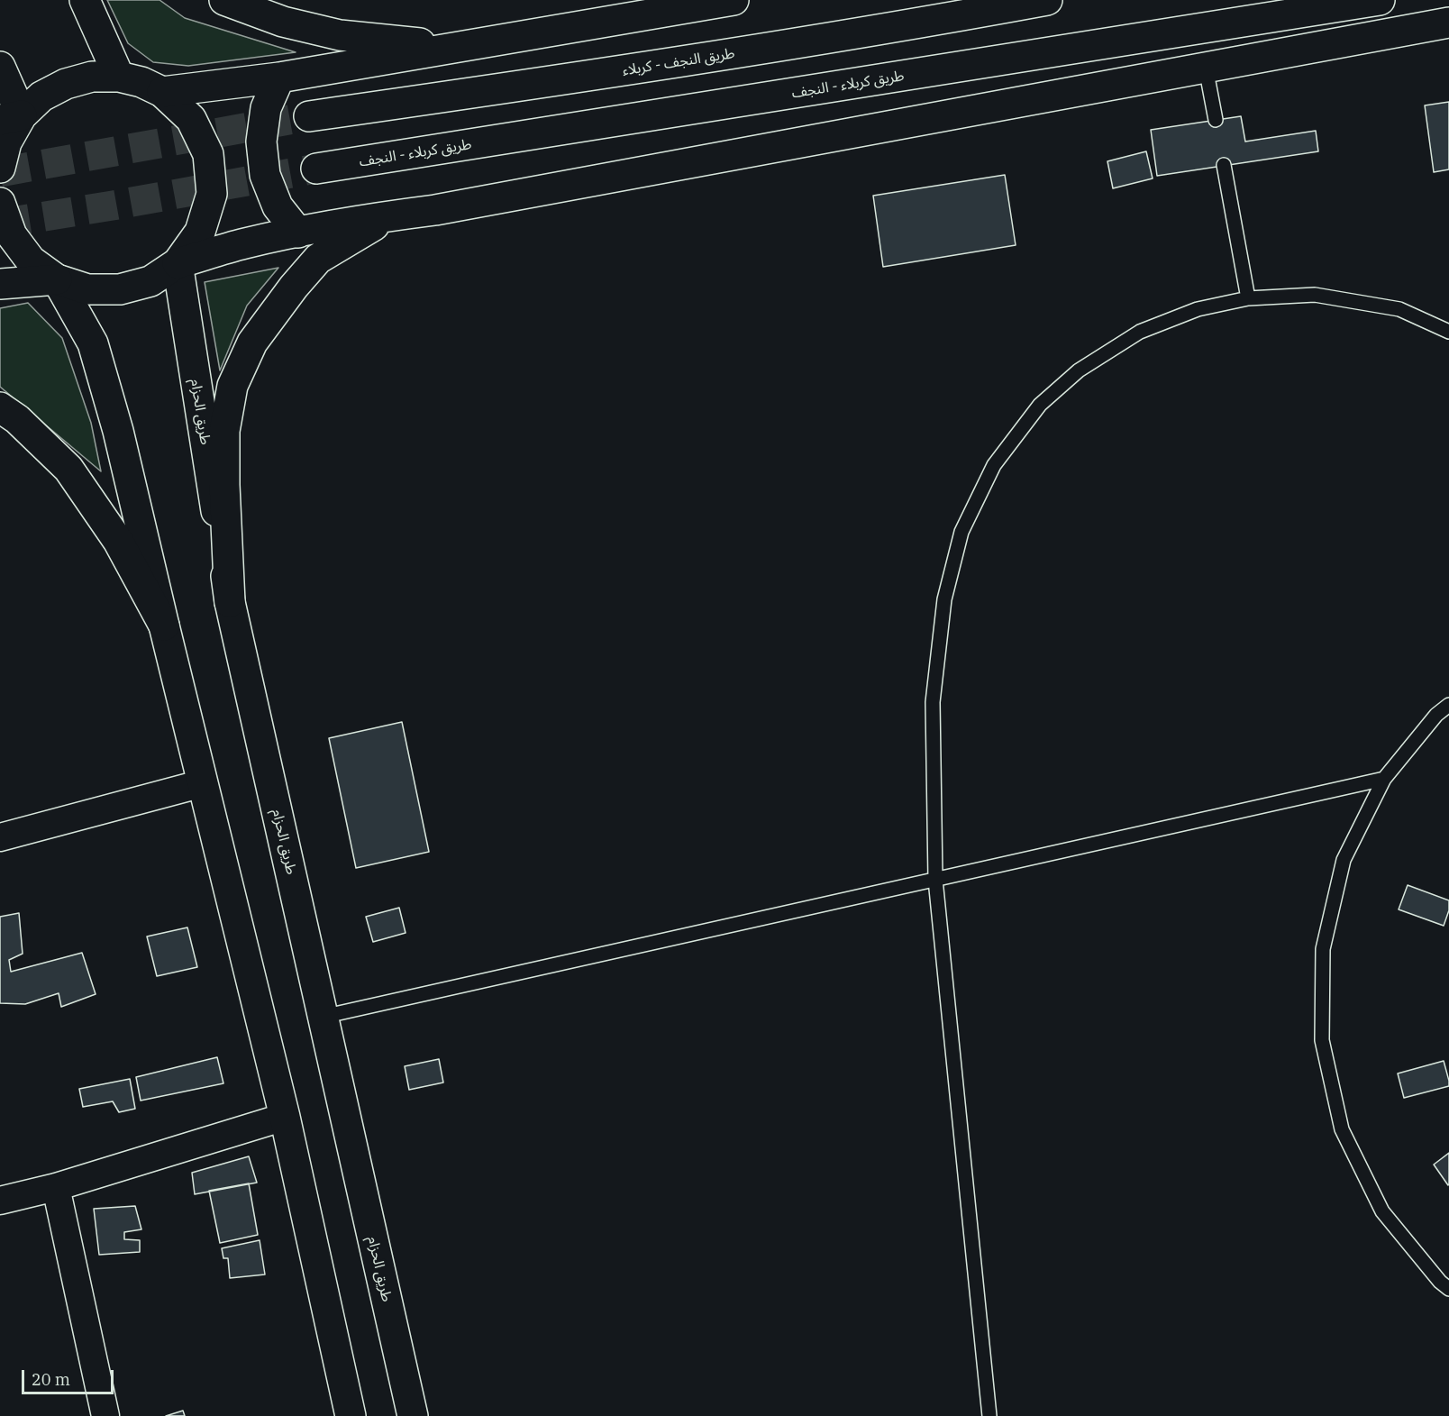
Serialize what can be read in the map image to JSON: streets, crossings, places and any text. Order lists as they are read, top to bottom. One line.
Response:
{"streets":{"main road":["طريق النجف - کربلاء","طريق کربلاء - النجف","طريق الحزام"]},"scale_bar":"20 m"}
